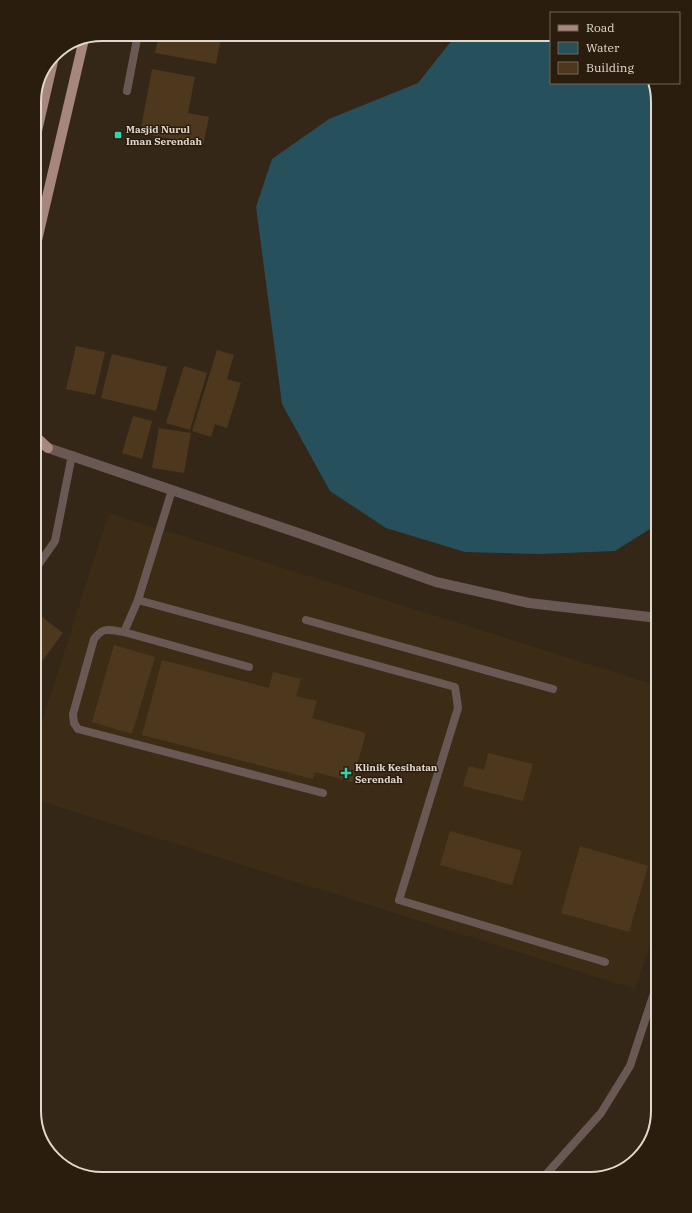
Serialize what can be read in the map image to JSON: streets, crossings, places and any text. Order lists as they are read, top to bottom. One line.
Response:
{"places":{"transit":["Masjid Nurul Iman Serendah"],"health":["Klinik Kesihatan Serendah"]},"legend":["Road","Water","Building"]}
